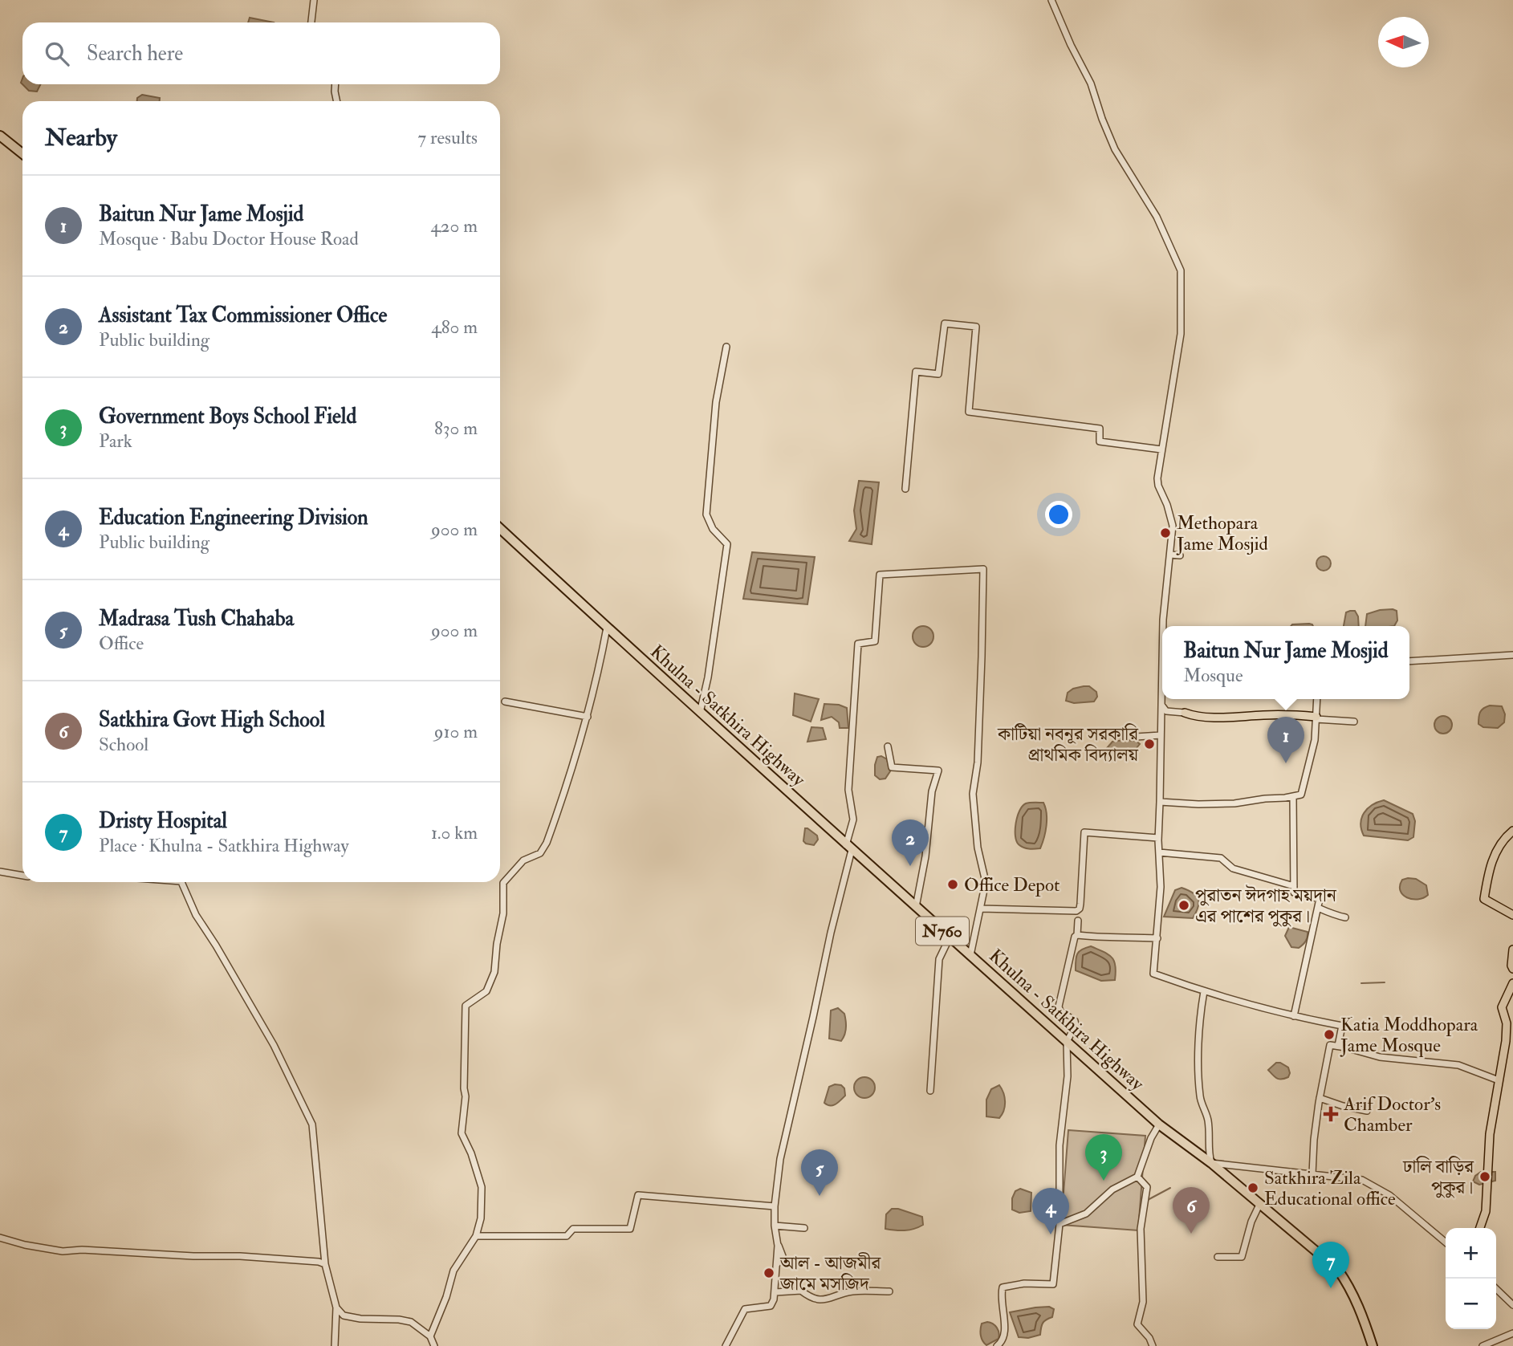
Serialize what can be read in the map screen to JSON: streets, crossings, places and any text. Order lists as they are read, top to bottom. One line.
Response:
{"streets":{"highway":["Khulna - Satkhira Highway","N760"]},"places":{"other":["Methopara Jame Mosjid","কাটিয়া নবনূর সরকারি প্রাথমিক বিদ্যালয়","Office Depot","পুরাতন ঈদগাহ ময়দান এর পাশের পুকুর।","Katia Moddhopara Jame Mosque","ঢালি বাড়ির পুকুর।","Satkhira Zila Educational office","আল - আজমীর জামে মসজিদ"],"health":["Arif Doctor's Chamber"]},"north":"left","page":{"search":"Search here","heading":["Nearby","7 results"],"list":[{"mark":"1","name":"Baitun Nur Jame Mosjid","note":"Mosque · Babu Doctor House Road","value":"420 m"},{"mark":"2","name":"Assistant Tax Commissioner Office","note":"Public building","value":"480 m"},{"mark":"3","name":"Government Boys School Field","note":"Park","value":"830 m"},{"mark":"4","name":"Education Engineering Division","note":"Public building","value":"900 m"},{"mark":"5","name":"Madrasa Tush Chahaba","note":"Office","value":"900 m"},{"mark":"6","name":"Satkhira Govt High School","note":"School","value":"910 m"},{"mark":"7","name":"Dristy Hospital","note":"Place · Khulna - Satkhira Highway","value":"1.0 km"}],"popup":["Baitun Nur Jame Mosjid","Mosque"],"pins":["1","2","3","5","6","4","7"],"map_buttons":["+","−"]}}
